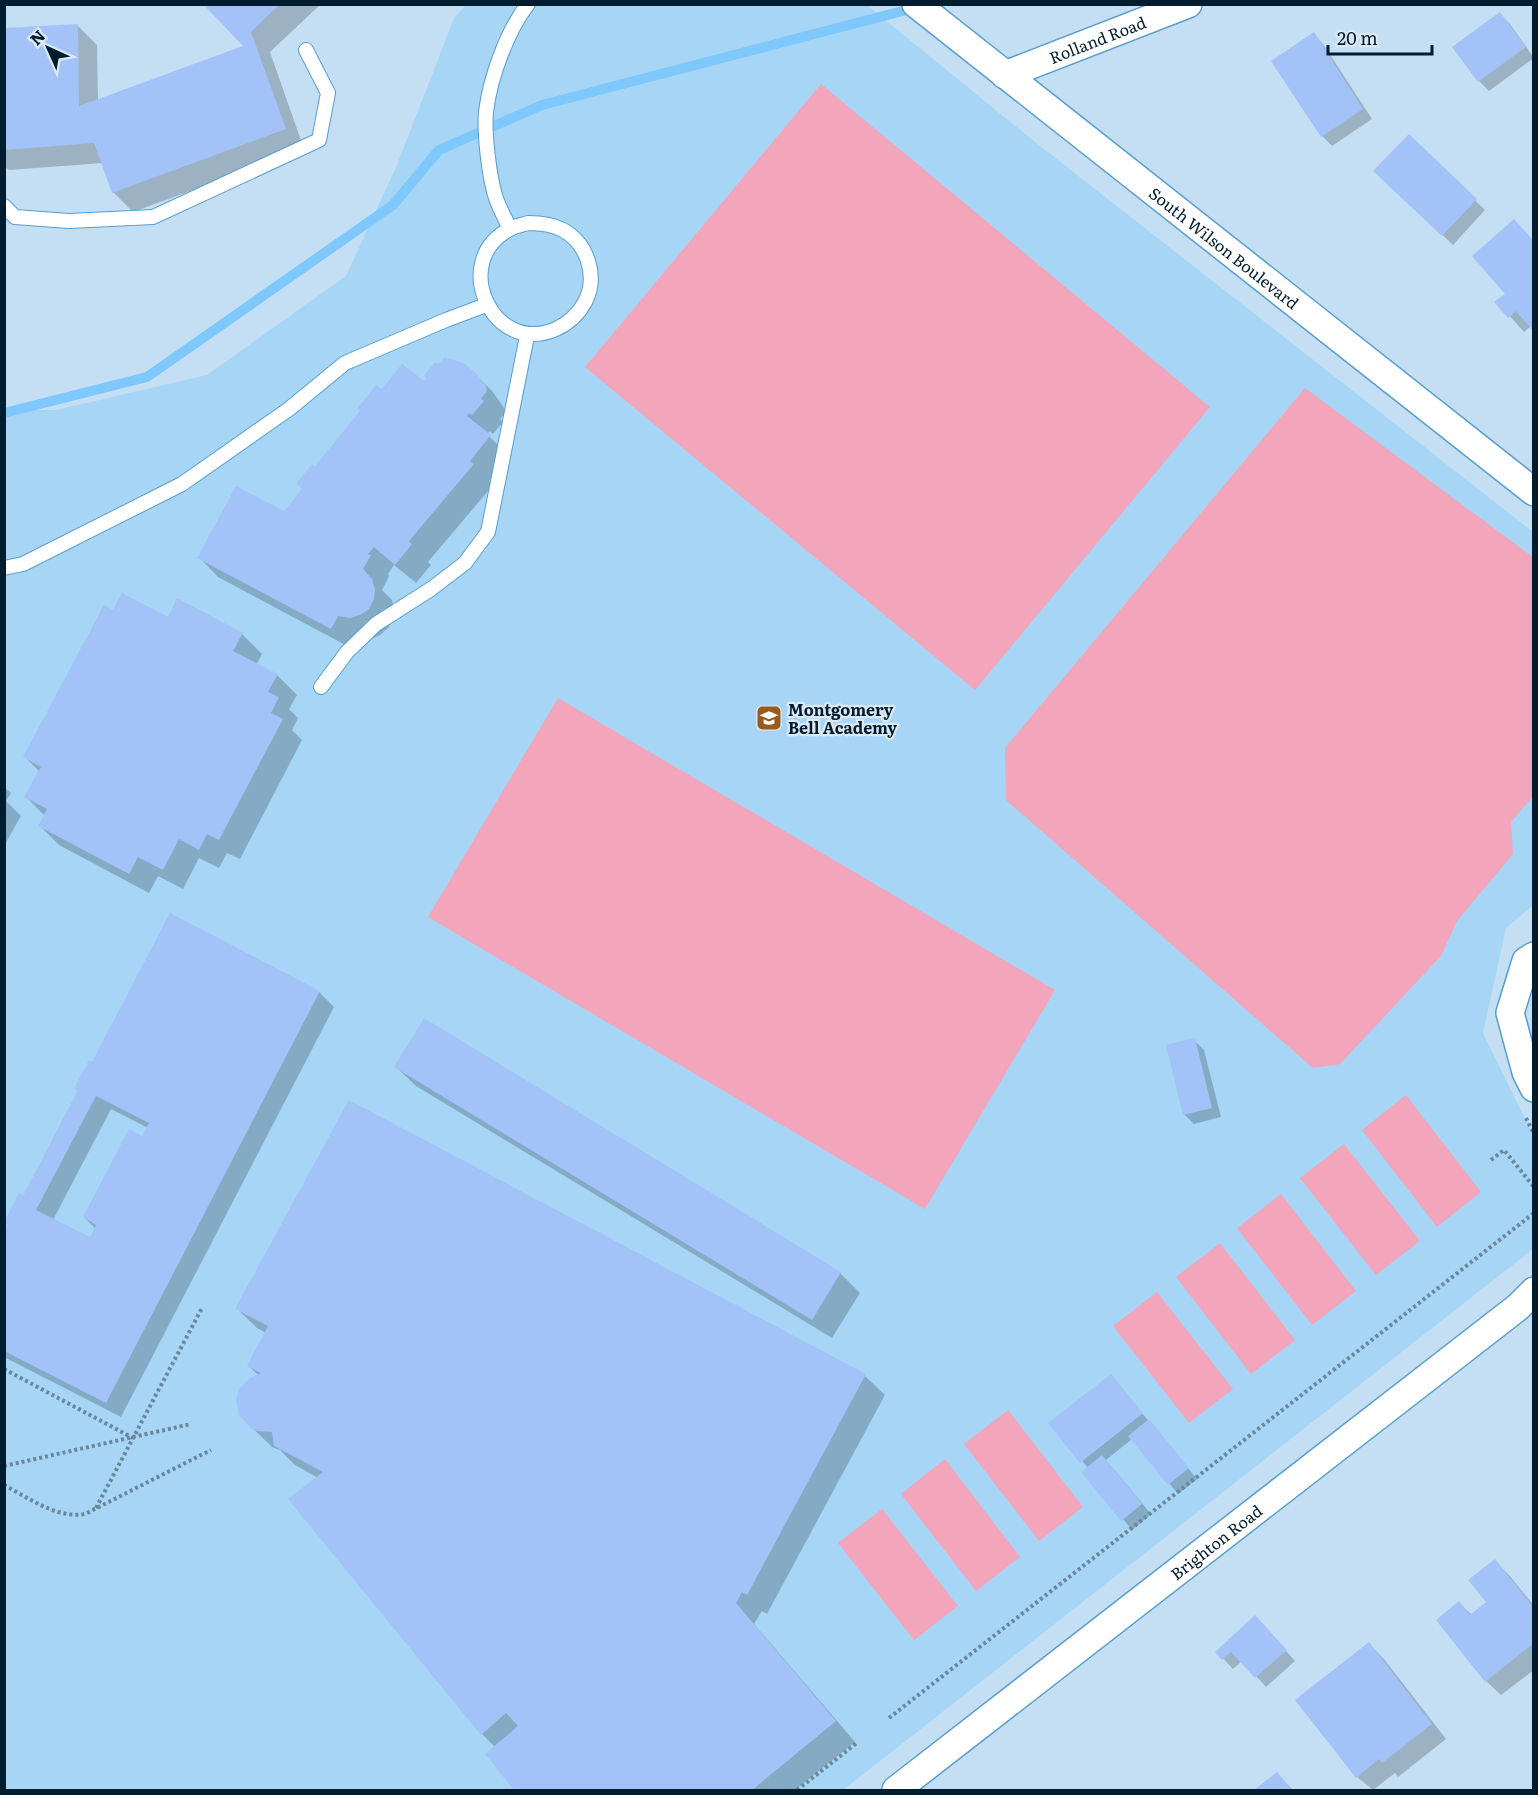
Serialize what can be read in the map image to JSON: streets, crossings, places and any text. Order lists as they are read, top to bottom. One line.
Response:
{"streets":{"street":["Rolland Road","South Wilson Boulevard","Brighton Road"]},"crossings":[["Rolland Road","South Wilson Boulevard"]],"places":{"school or university":["Montgomery Bell Academy"]},"scale_bar":"20 m","north":"top left"}
